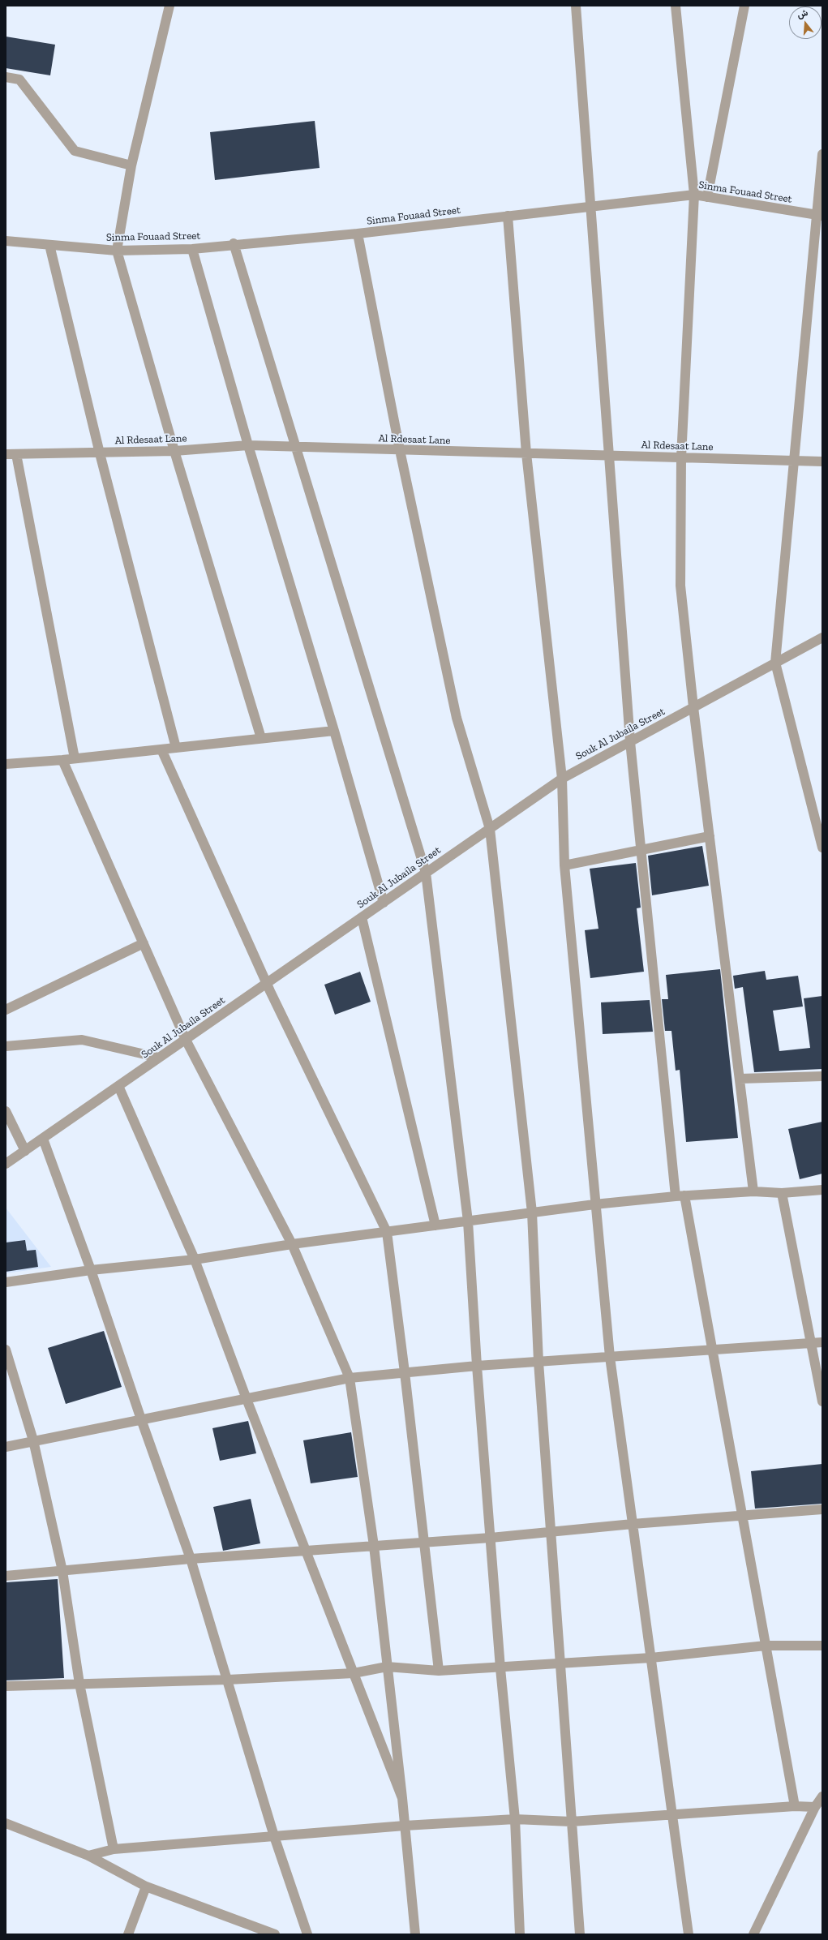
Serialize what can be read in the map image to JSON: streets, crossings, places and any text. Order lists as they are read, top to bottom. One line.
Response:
{"streets":{"street":["Sinma Fouaad Street","Al Rdesaat Lane","Souk Al Jubaila Street"]},"north":"top"}
